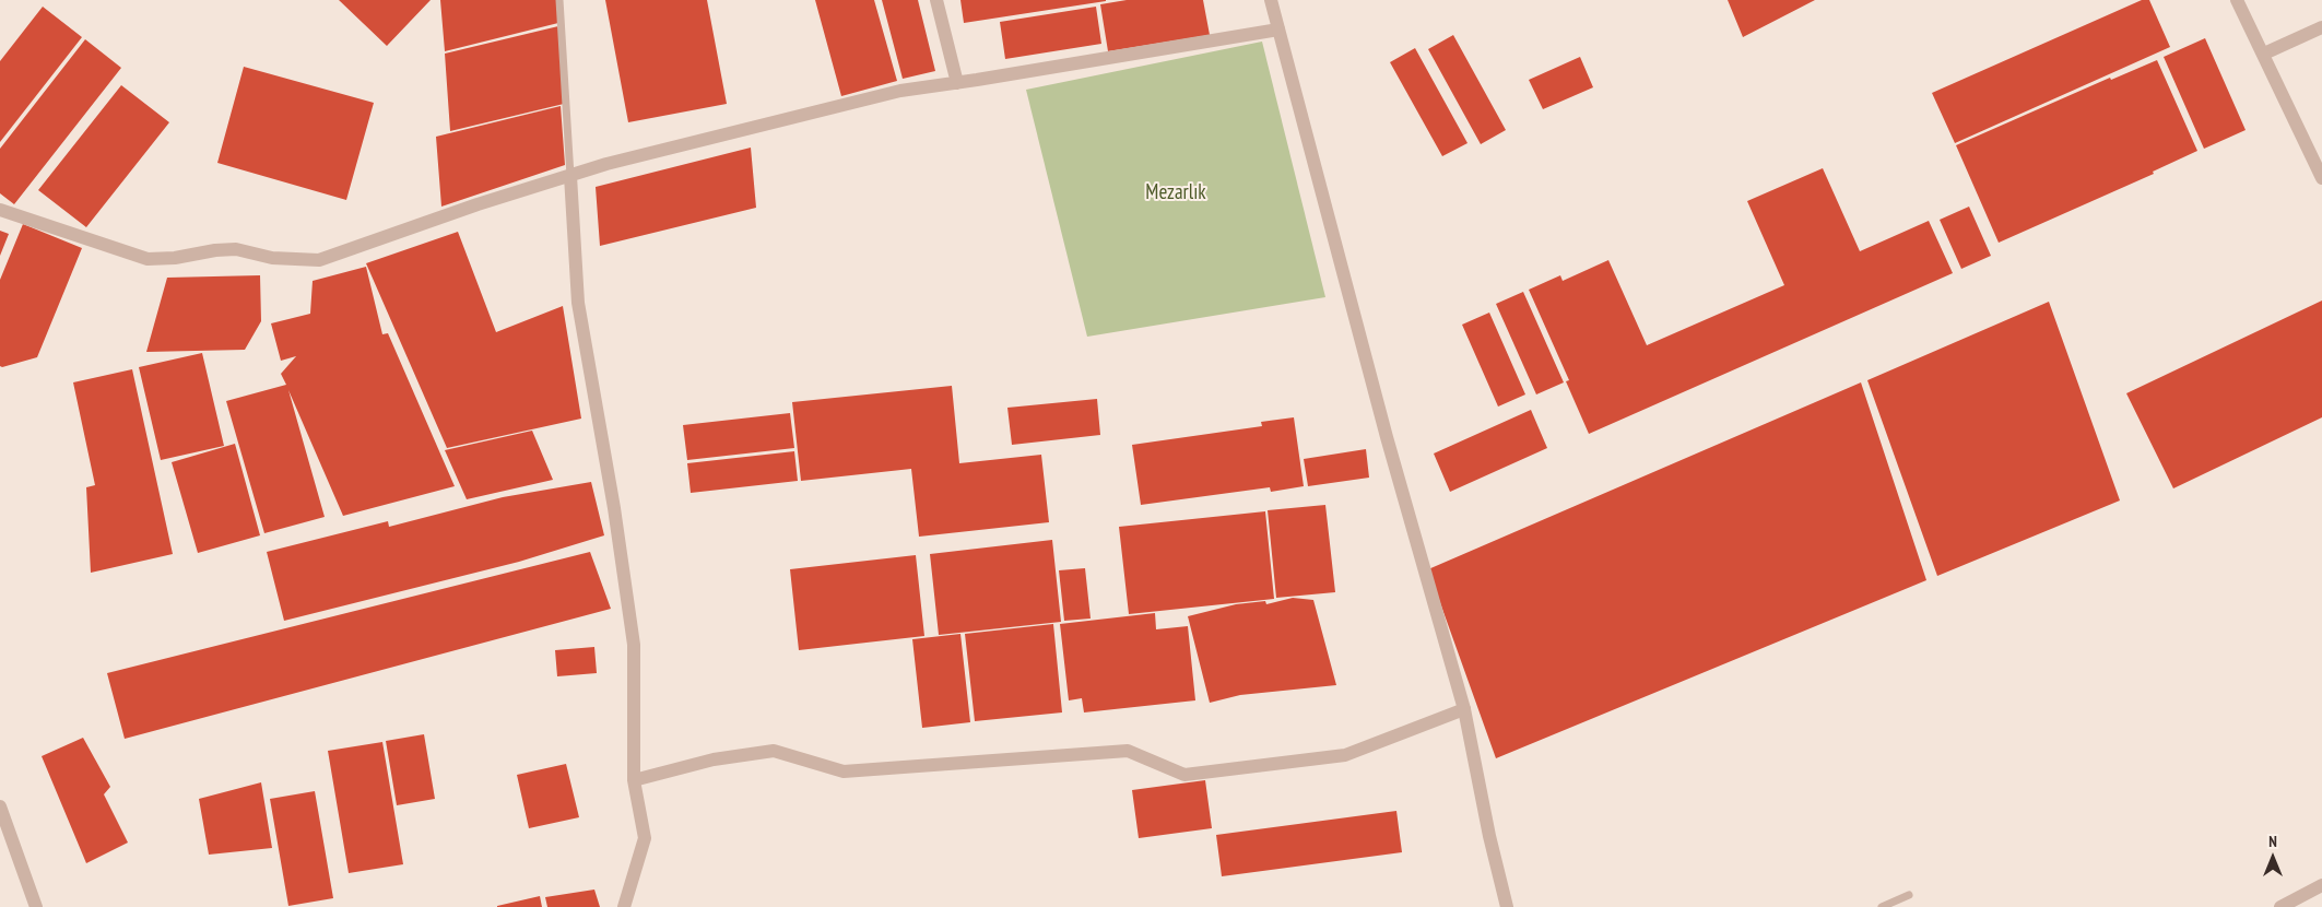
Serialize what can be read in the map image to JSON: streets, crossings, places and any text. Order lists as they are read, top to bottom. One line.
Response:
{"parks":["Mezarlık"],"north":"top"}
